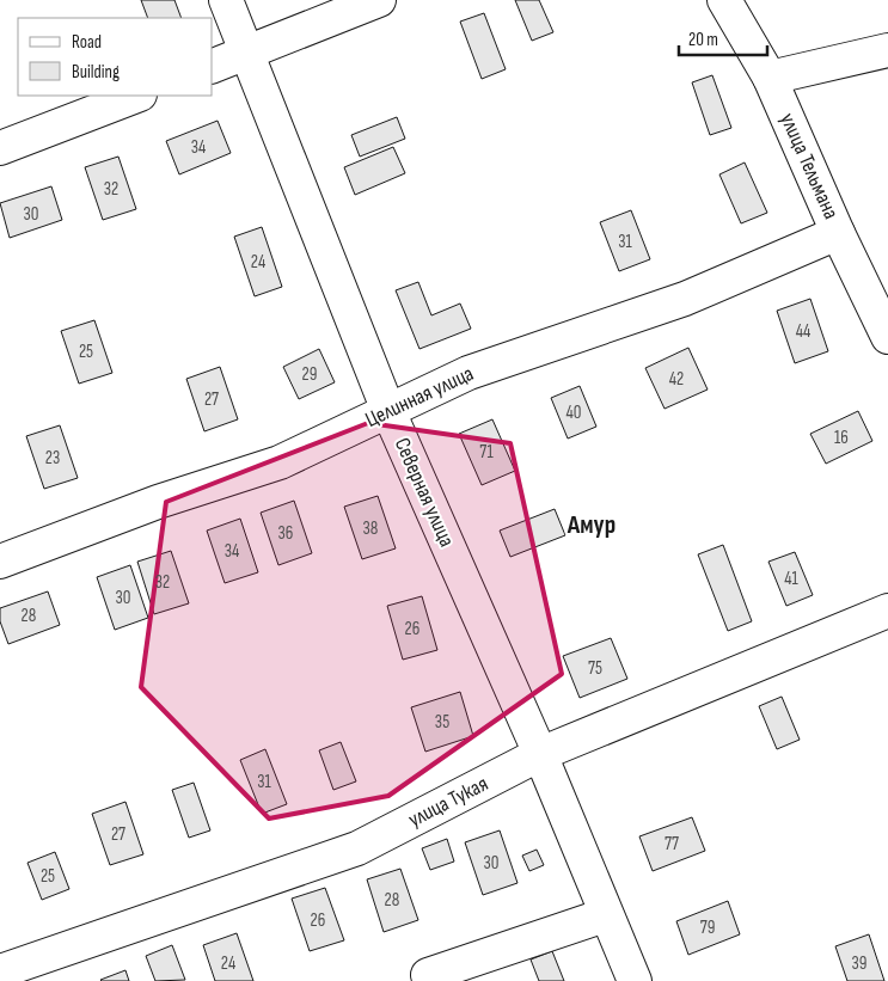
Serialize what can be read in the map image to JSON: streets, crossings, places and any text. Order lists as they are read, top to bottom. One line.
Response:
{"streets":{"street":["улица Тельмана","Целинная улица","Северная улица","улица Тукая"]},"crossings":[["улица Тельмана","Целинная улица"],["Целинная улица","Северная улица"],["Северная улица","улица Тукая"]],"districts":["Амур"],"house_numbers":["34","32","30","31","24","44","25","29","42","27","40","16","71","23","38","36","34","41","32","30","28","26","75","35","31","27","77","30","25","28","26","79","24","39"],"legend":["Road","Building"],"scale_bar":"20 m"}
